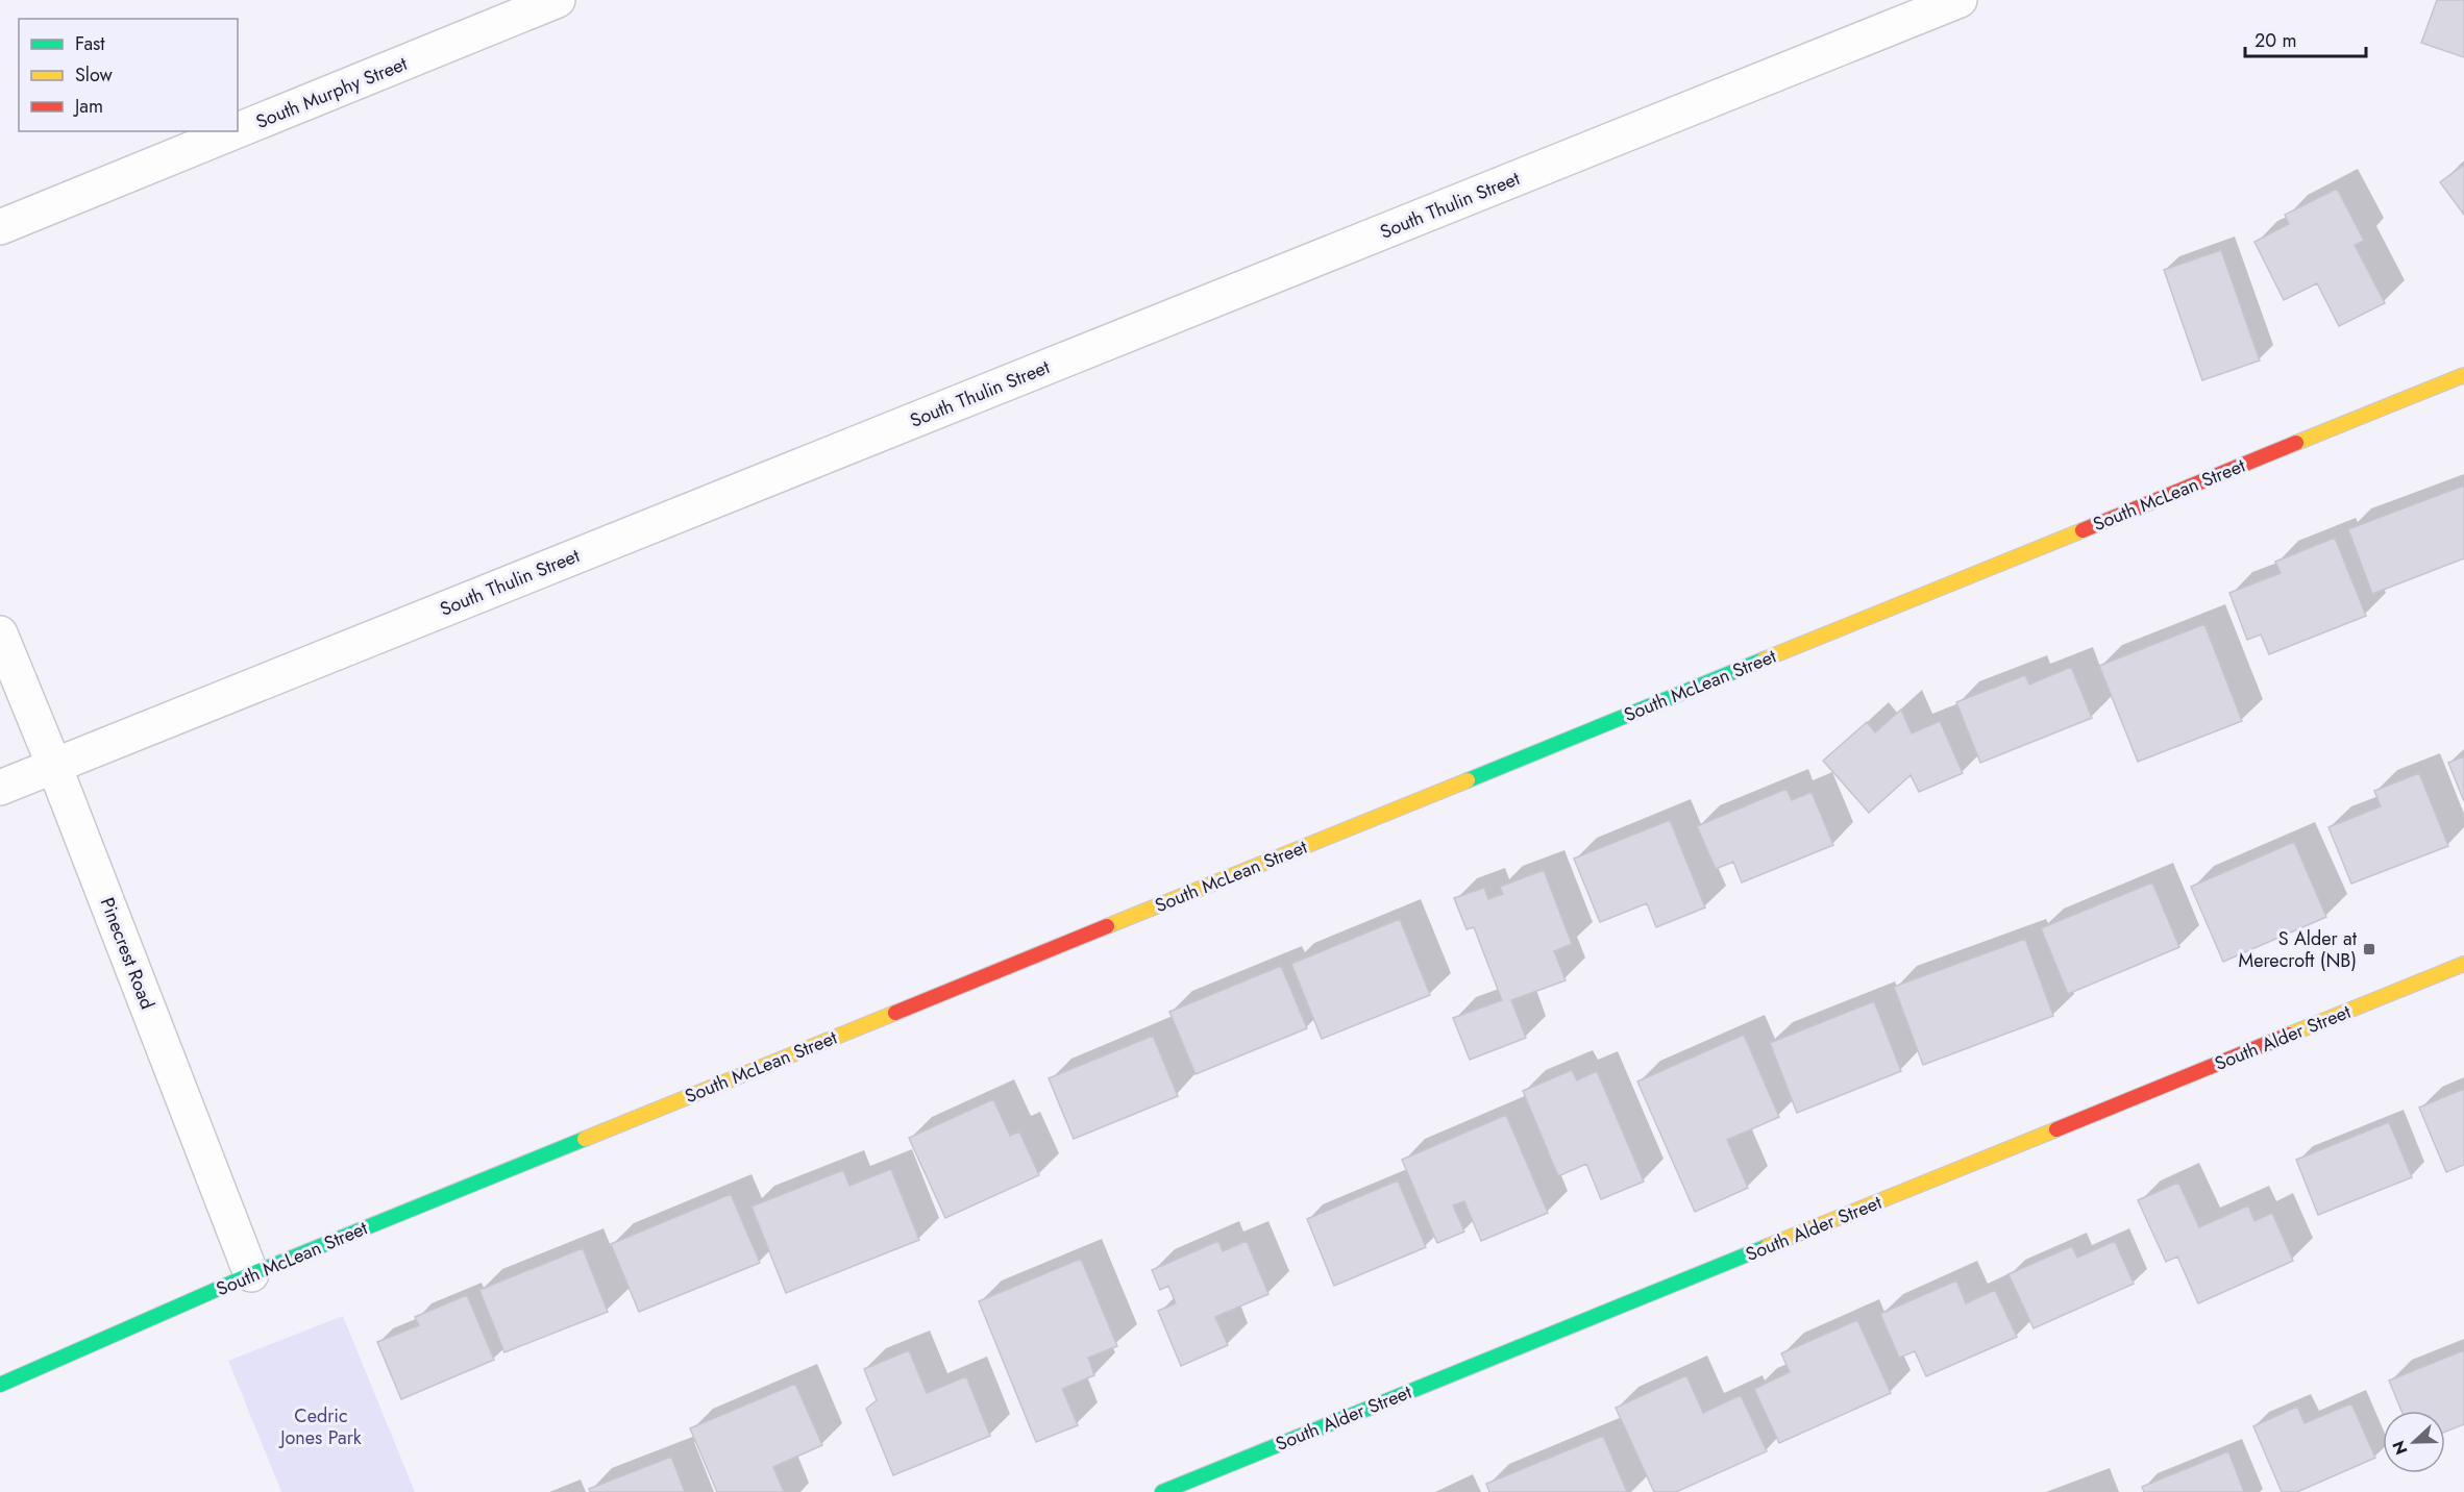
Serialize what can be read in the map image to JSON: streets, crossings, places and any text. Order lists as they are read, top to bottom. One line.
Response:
{"streets":{"street":["South Murphy Street","South Thulin Street","South McLean Street","Pinecrest Road","South Alder Street"]},"crossings":[["South Thulin Street","Pinecrest Road"],["South McLean Street","Pinecrest Road"]],"parks":["Cedric Jones Park"],"places":{"transit":["S Alder at Merecroft (NB)"]},"legend":["Fast","Slow","Jam"],"scale_bar":"20 m","north":"left"}
